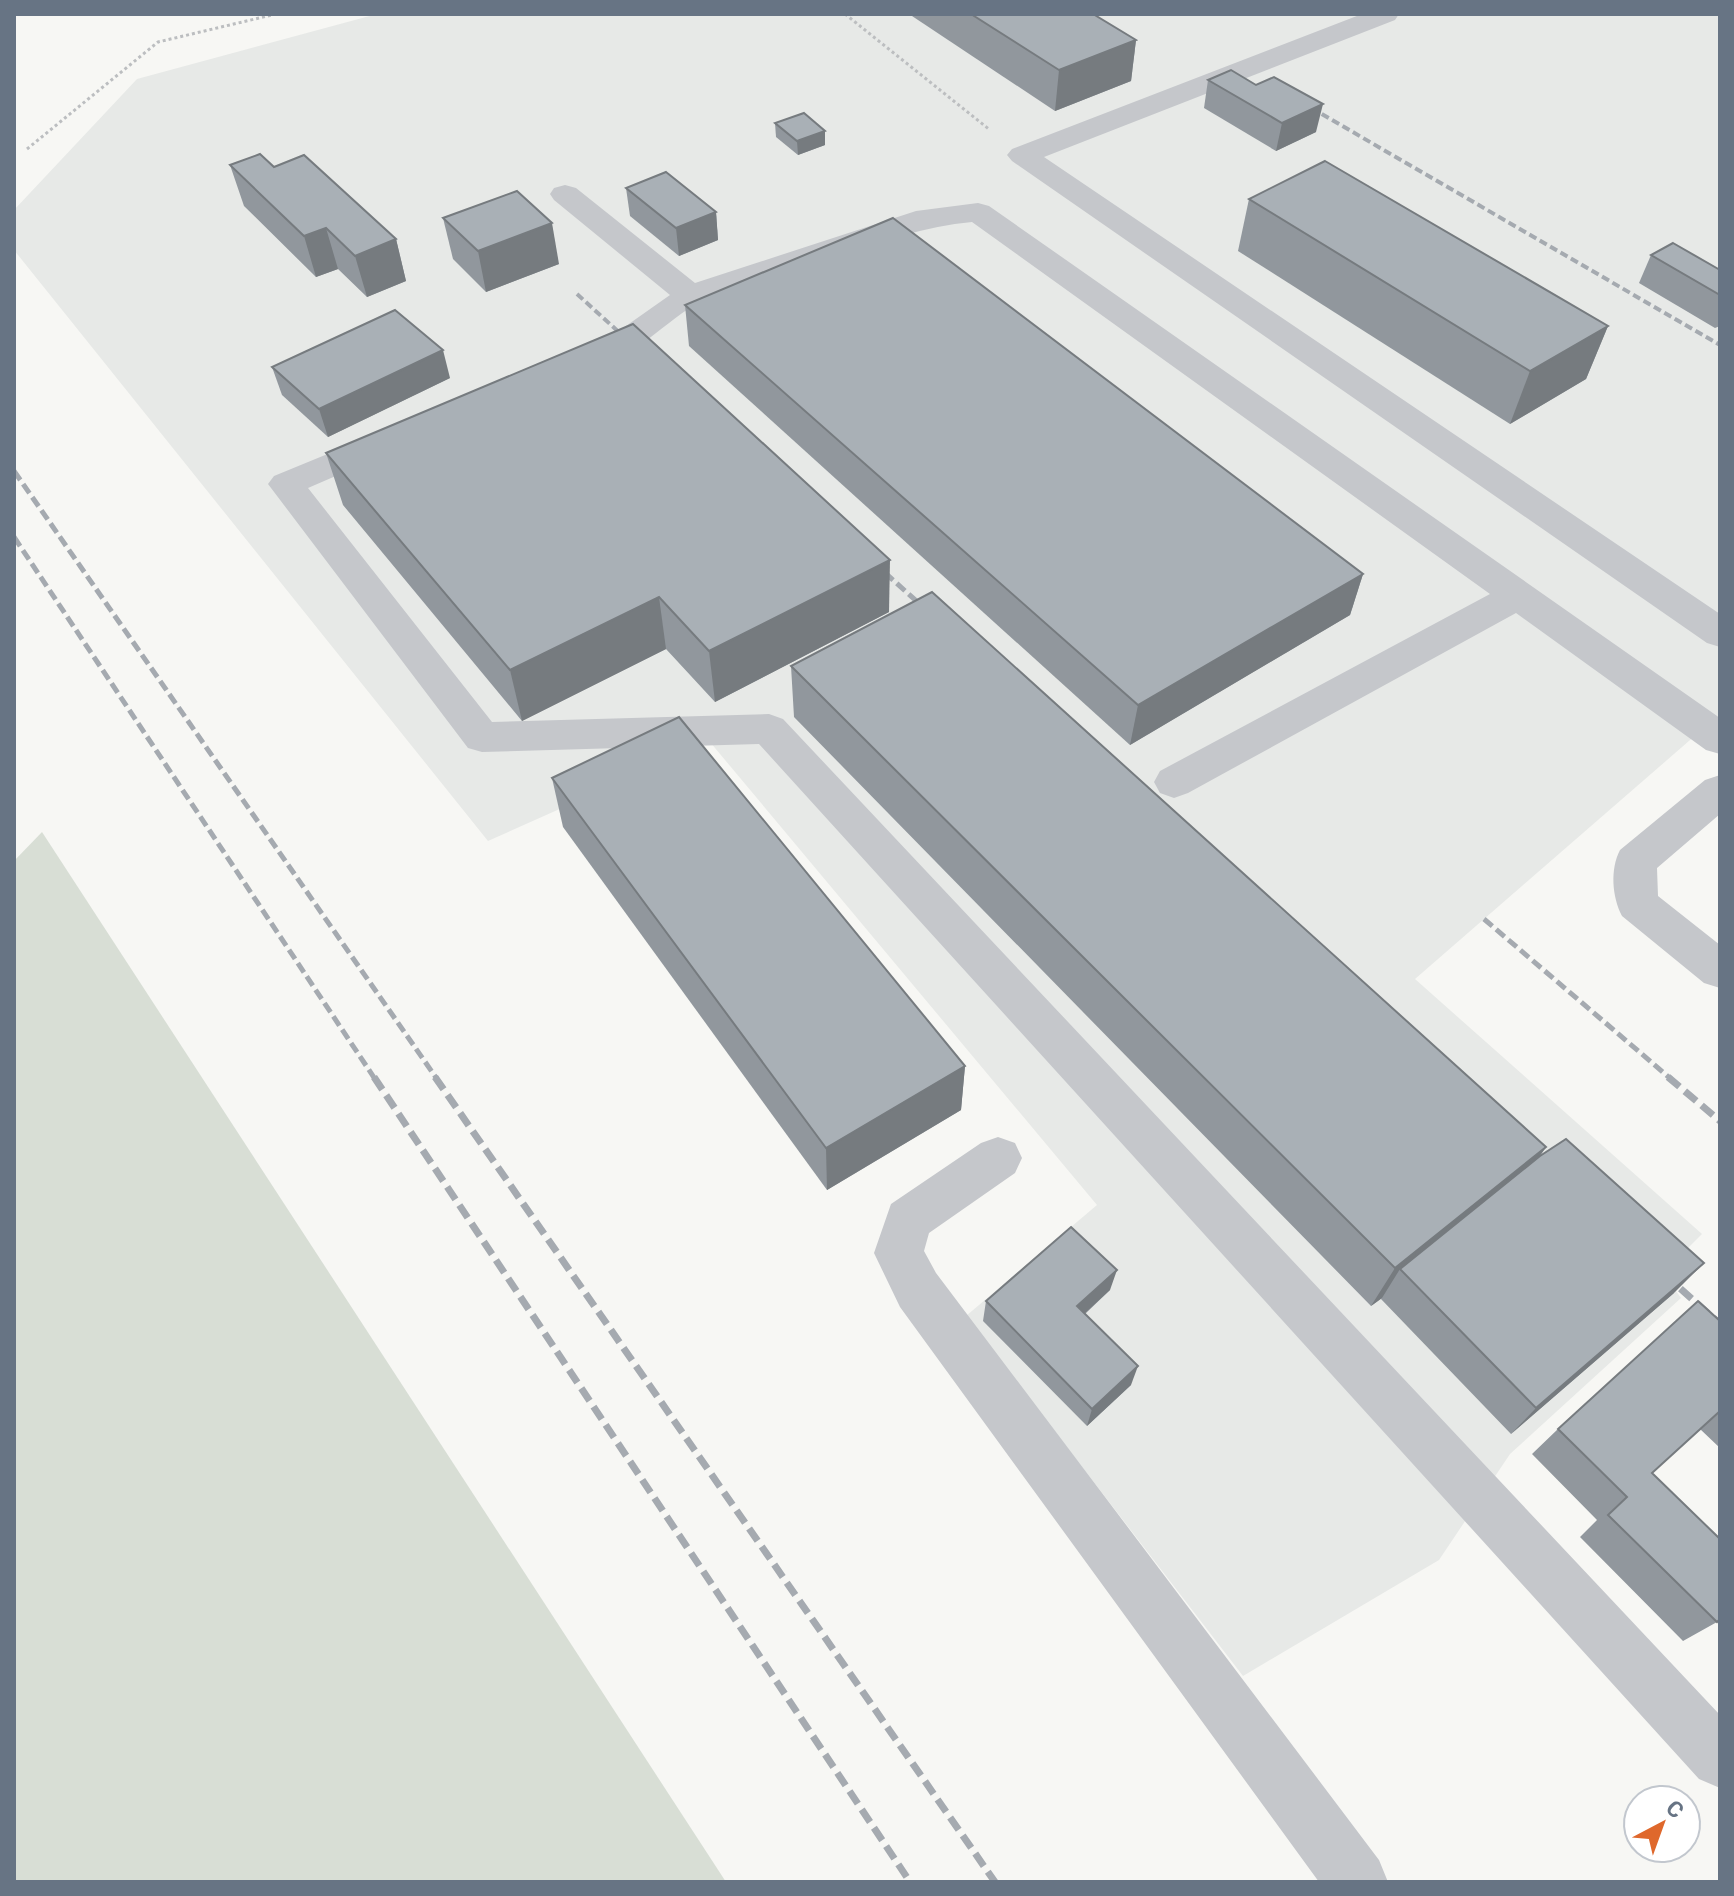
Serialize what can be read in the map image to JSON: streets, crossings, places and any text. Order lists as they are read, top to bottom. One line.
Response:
{"north":"top right"}
